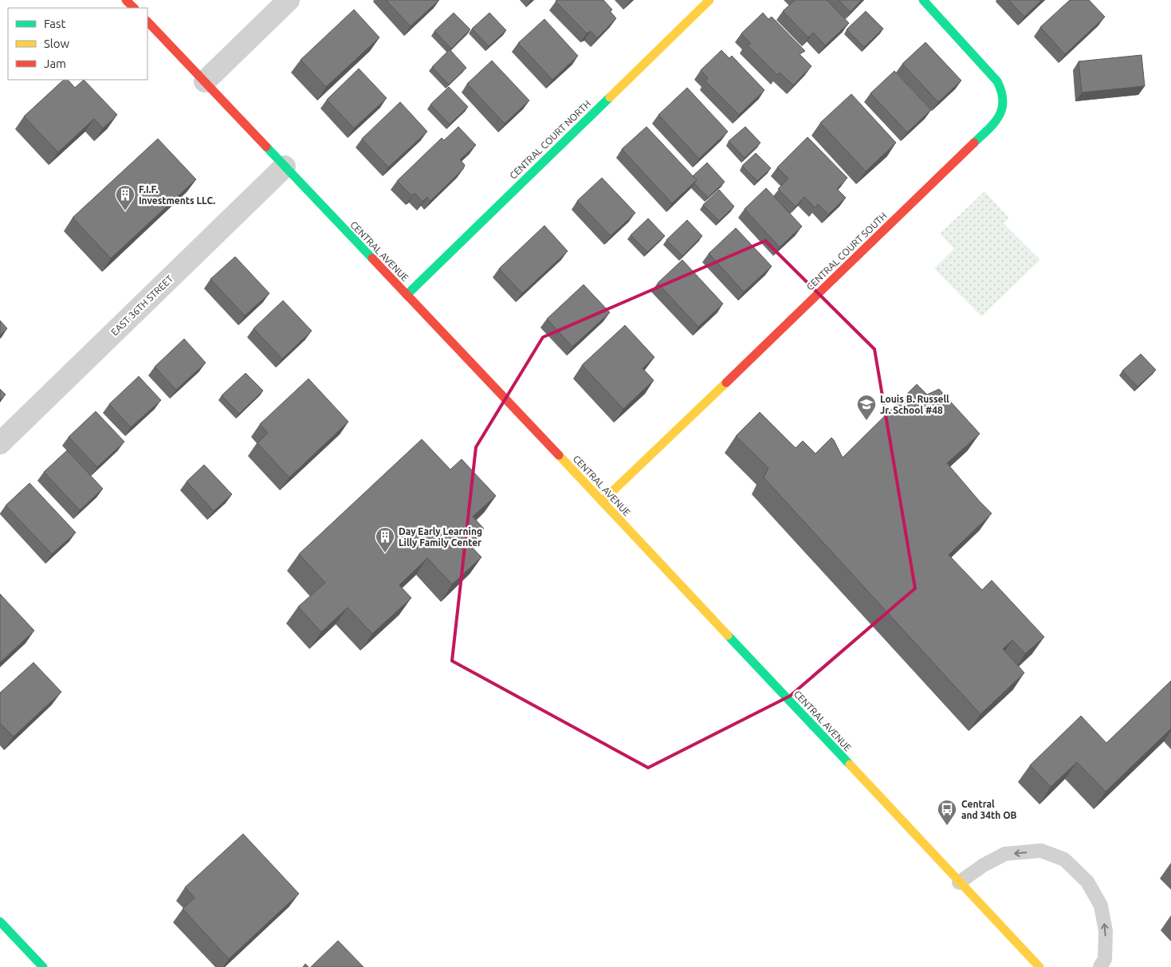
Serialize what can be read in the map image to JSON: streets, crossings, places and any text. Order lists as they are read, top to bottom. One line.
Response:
{"streets":{"main road":["CENTRAL COURT NORTH","CENTRAL AVENUE","CENTRAL COURT SOUTH"],"street":["EAST 36TH STREET"]},"crossings":[["CENTRAL COURT NORTH","CENTRAL AVENUE"],["CENTRAL AVENUE","CENTRAL COURT SOUTH"],["CENTRAL AVENUE","EAST 36TH STREET"]],"places":{"building":["F.I.F. Investments LLC.","Day Early Learning Lilly Family Center"],"school or university":["Louis B. Russell Jr. School #48"],"bus stop":["Central and 34th OB"]},"legend":["Fast","Slow","Jam"]}
